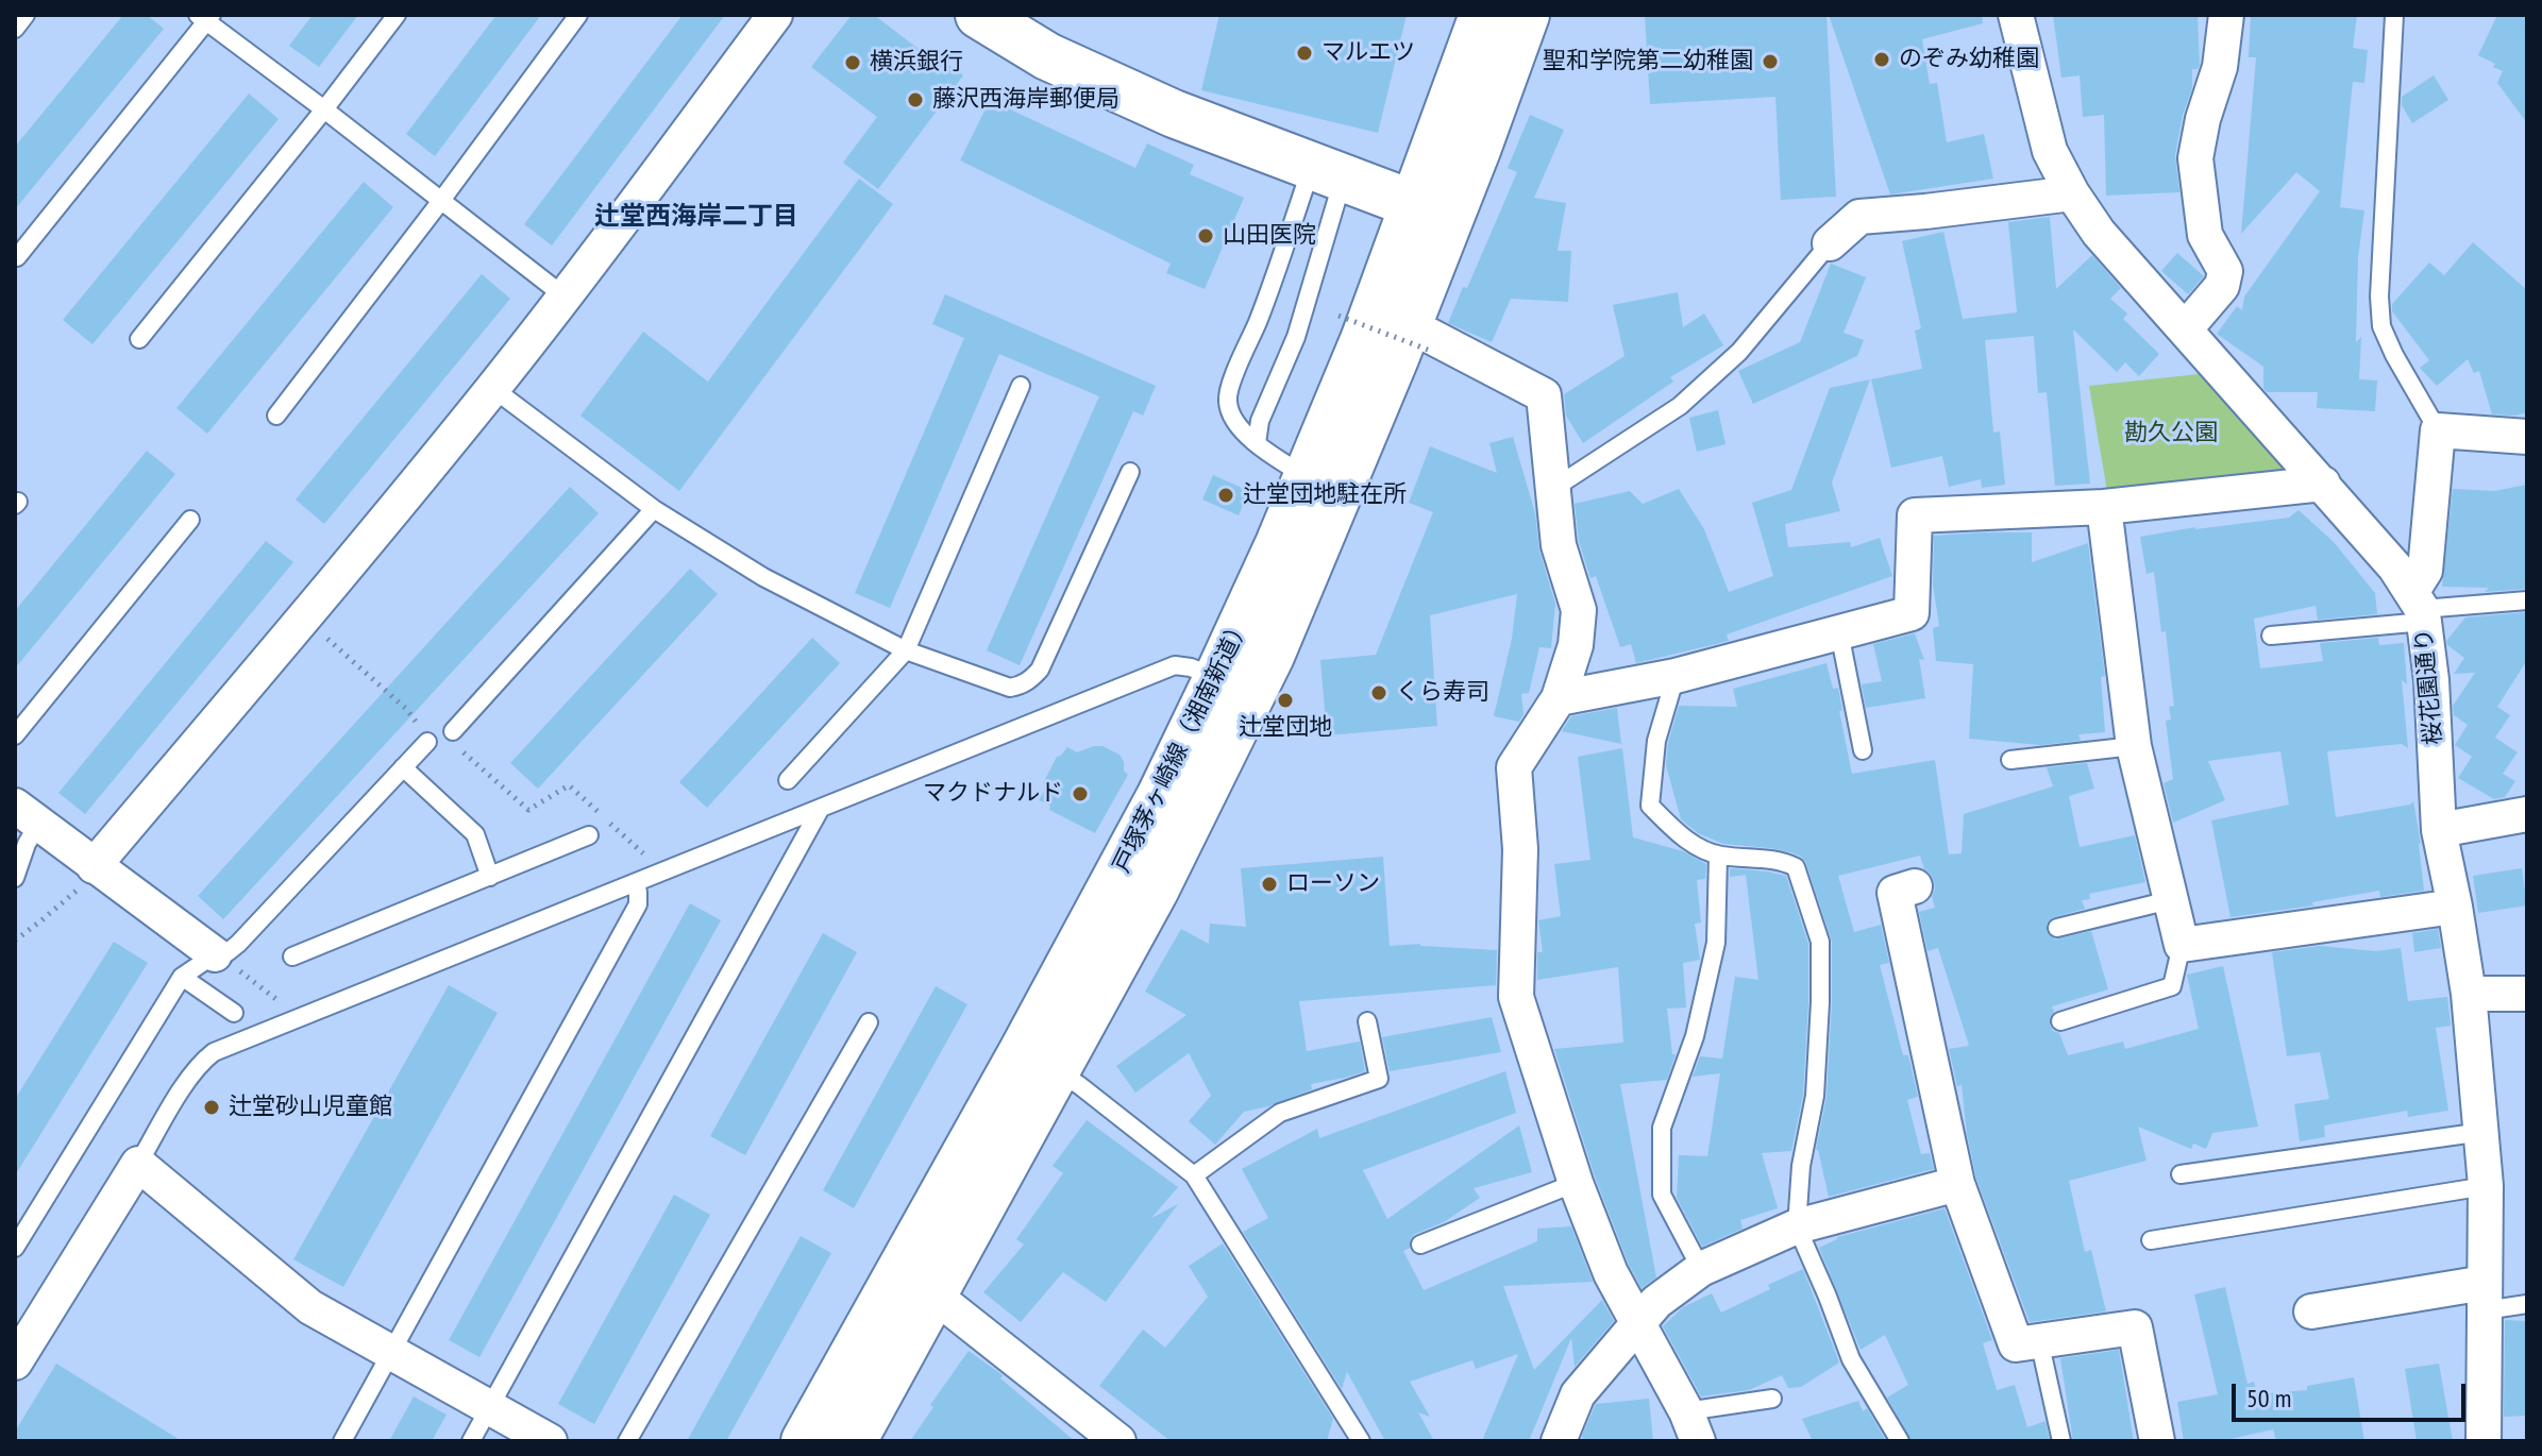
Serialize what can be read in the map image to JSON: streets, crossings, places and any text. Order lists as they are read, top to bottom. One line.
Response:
{"streets":{"main road":["戸塚茅ヶ崎線（湘南新道）"],"street":["桜花園通り"]},"districts":["辻堂西海岸二丁目"],"parks":["勘久公園"],"places":["マルエツ","のぞみ幼稚園","聖和学院第二幼稚園","横浜銀行","藤沢西海岸郵便局","山田医院","辻堂団地駐在所","くら寿司","辻堂団地","マクドナルド","ローソン","辻堂砂山児童館"],"scale_bar":"50 m"}
